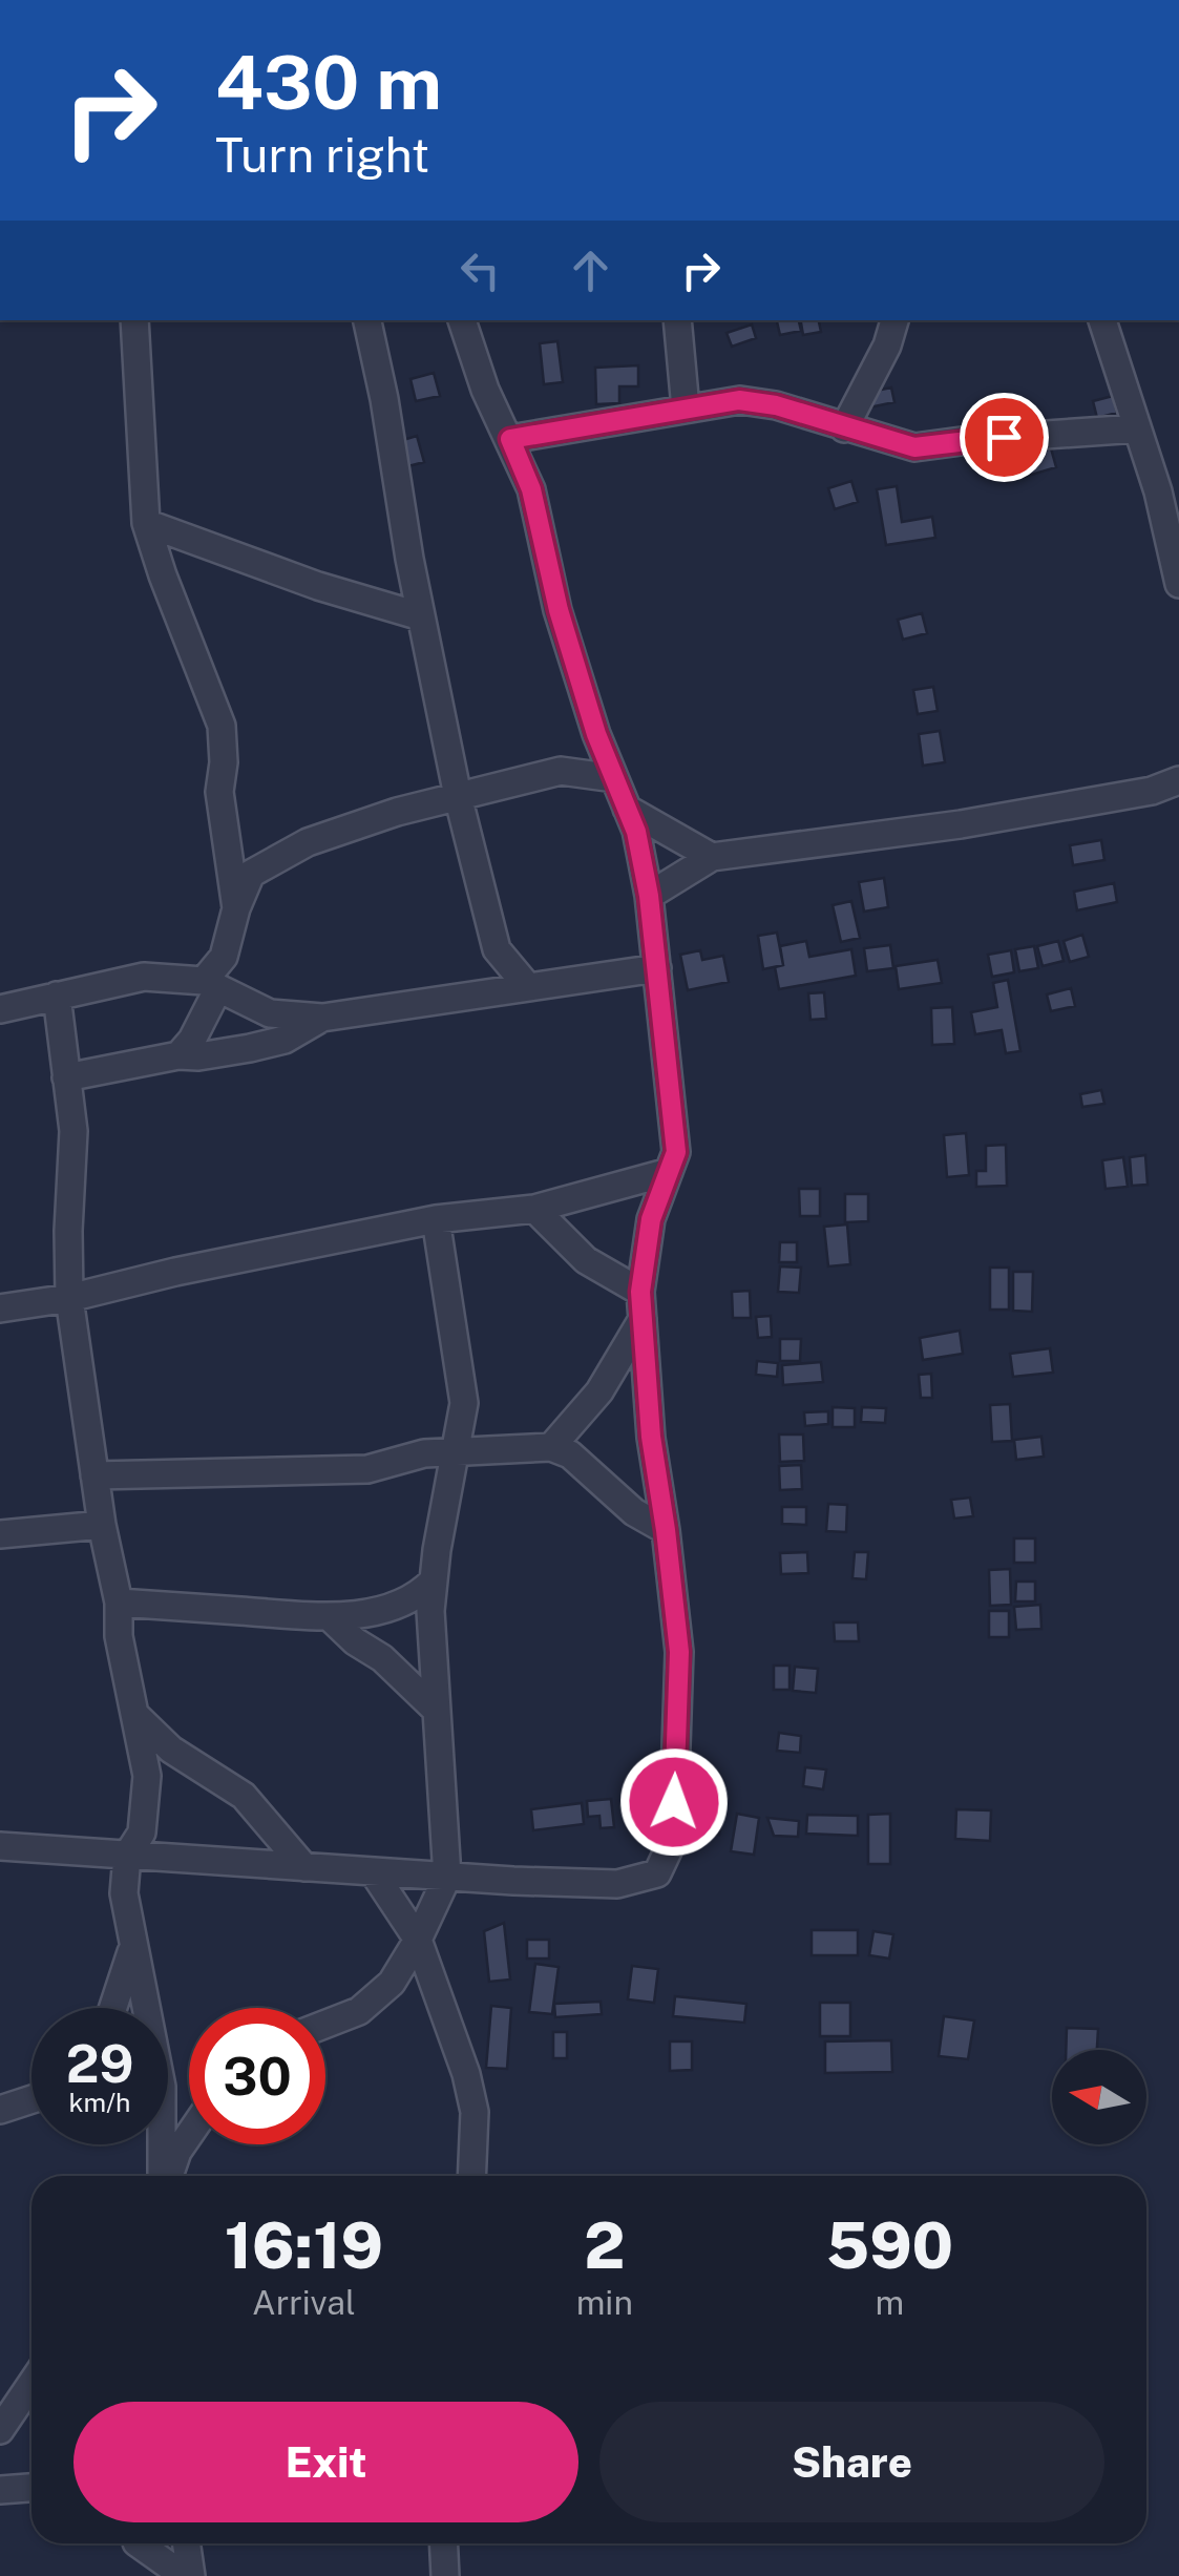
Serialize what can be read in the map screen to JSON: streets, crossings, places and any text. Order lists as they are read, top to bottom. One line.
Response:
{"north":"left","page":{"turn":["430 m","Turn right"],"speed":"29 km/h","limit":"30","eta":["16:19","Arrival","2","min","590","m"],"buttons":["Exit","Share"]}}
